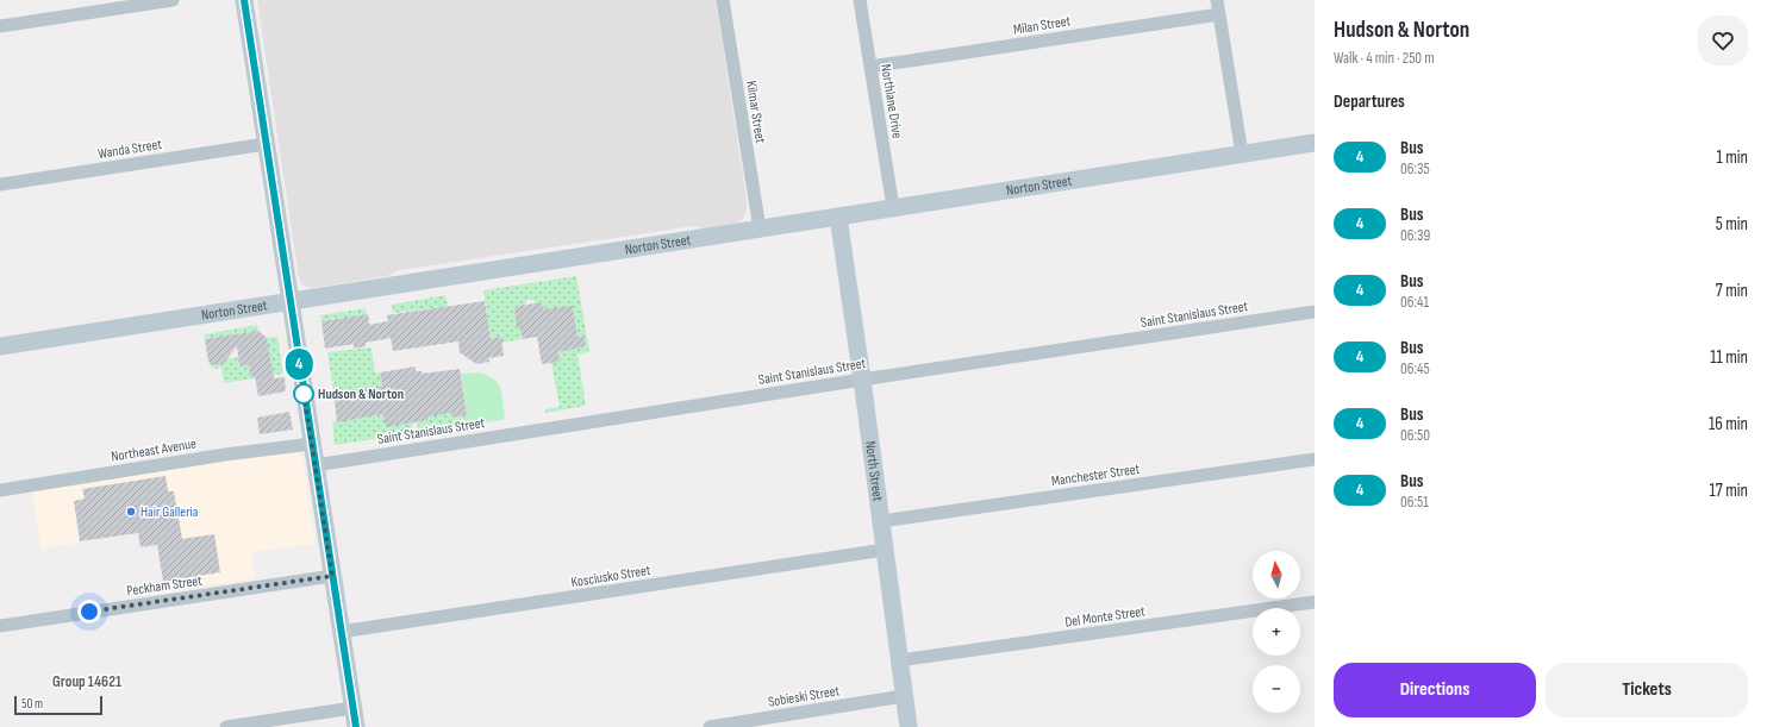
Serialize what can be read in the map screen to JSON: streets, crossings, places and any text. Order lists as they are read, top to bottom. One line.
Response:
{"streets":{"main road":["Norton Street","North Street"],"street":["Milan Street","Northlane Drive","Kilmar Street","Wanda Street","Saint Stanislaus Street","Northeast Avenue","Manchester Street","Kosciusko Street","Peckham Street","Del Monte Street","Sobieski Street"]},"crossings":[["Milan Street","Northlane Drive"],["Northlane Drive","Norton Street"],["Kilmar Street","Norton Street"],["Norton Street","North Street"],["Saint Stanislaus Street","North Street"],["North Street","Manchester Street"],["North Street","Kosciusko Street"],["North Street","Del Monte Street"],["North Street","Sobieski Street"]],"districts":["Group 14621"],"places":["Hudson & Norton","Hair Galleria"],"lines":["bus line 4"],"scale_bar":"50 m","north":"top","page":{"on_map":"4","heading":[["Hudson & Norton","Walk · 4 min · 250 m"],"Departures"],"list":[{"mark":"4","name":"Bus","note":"06:35","value":"1 min"},{"mark":"4","name":"Bus","note":"06:39","value":"5 min"},{"mark":"4","name":"Bus","note":"06:41","value":"7 min"},{"mark":"4","name":"Bus","note":"06:45","value":"11 min"},{"mark":"4","name":"Bus","note":"06:50","value":"16 min"},{"mark":"4","name":"Bus","note":"06:51","value":"17 min"}],"map_buttons":["+","−"],"buttons":["Directions","Tickets"],"scale":"50 m"}}
